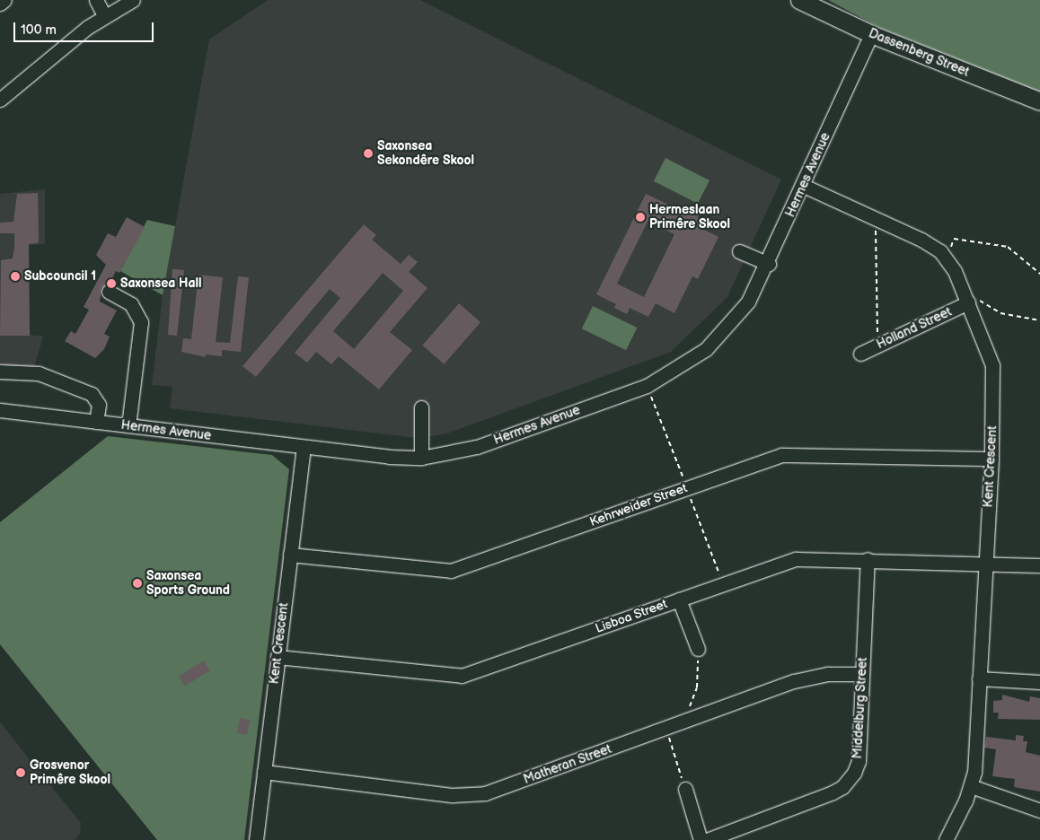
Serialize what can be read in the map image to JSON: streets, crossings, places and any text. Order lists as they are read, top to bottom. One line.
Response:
{"streets":{"main road":["Dassenberg Street"],"street":["Hermes Avenue","Holland Street","Kent Crescent","Kehrweider Street","Lisboa Street","Middelburg Street","Matheran Street"]},"crossings":[["Dassenberg Street","Hermes Avenue"],["Hermes Avenue","Kent Crescent"],["Holland Street","Kent Crescent"],["Kent Crescent","Kehrweider Street"],["Kent Crescent","Lisboa Street"],["Kent Crescent","Matheran Street"],["Lisboa Street","Middelburg Street"],["Middelburg Street","Matheran Street"]],"places":["Saxonsea Sekondêre Skool","Hermeslaan Primêre Skool","Subcouncil 1","Saxonsea Hall","Saxonsea Sports Ground","Grosvenor Primêre Skool"],"scale_bar":"100 m"}
